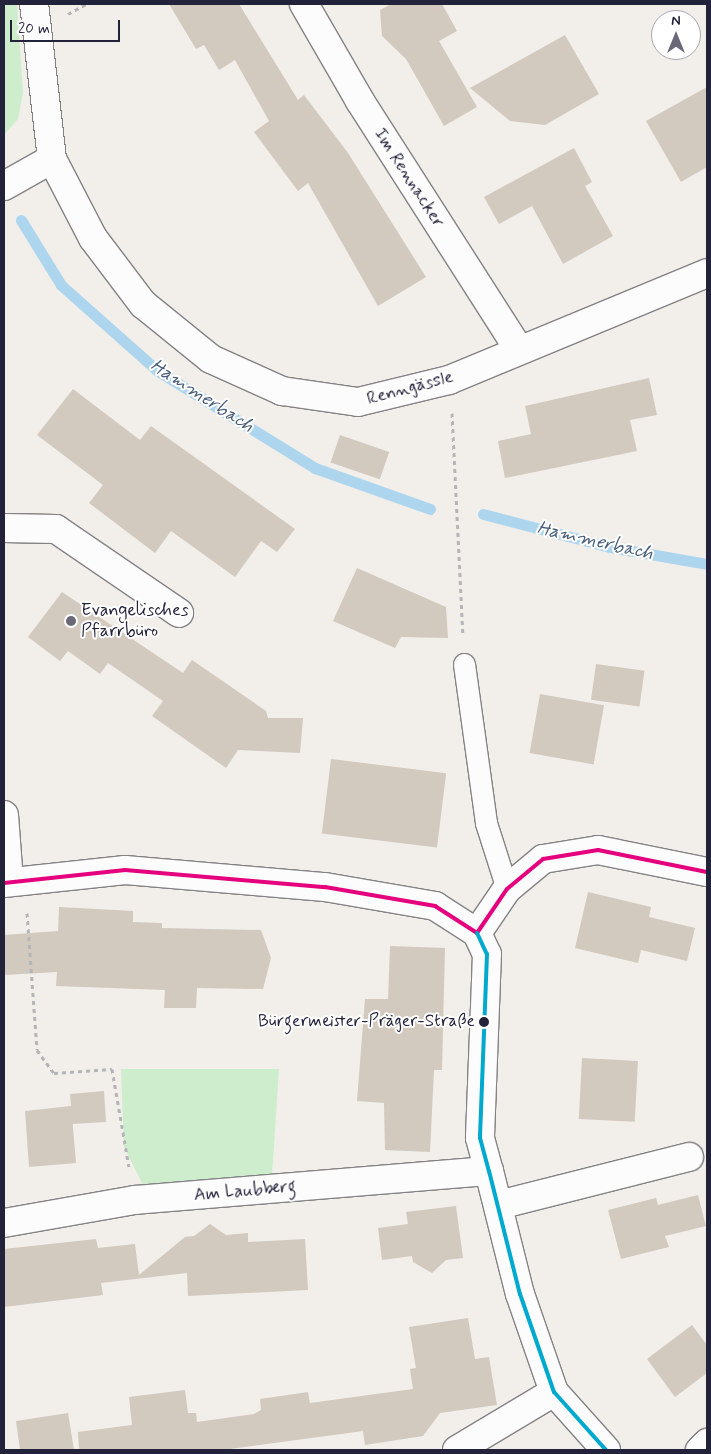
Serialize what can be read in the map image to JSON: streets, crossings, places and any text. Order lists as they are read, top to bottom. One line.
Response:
{"streets":{"street":["Im Rennacker","Renngässle","Am Laubberg"]},"crossings":[["Im Rennacker","Renngässle"]],"water":["Hammerbach"],"places":["Evangelisches Pfarrbüro","Bürgermeister-Präger-Straße"],"scale_bar":"20 m","north":"top"}
